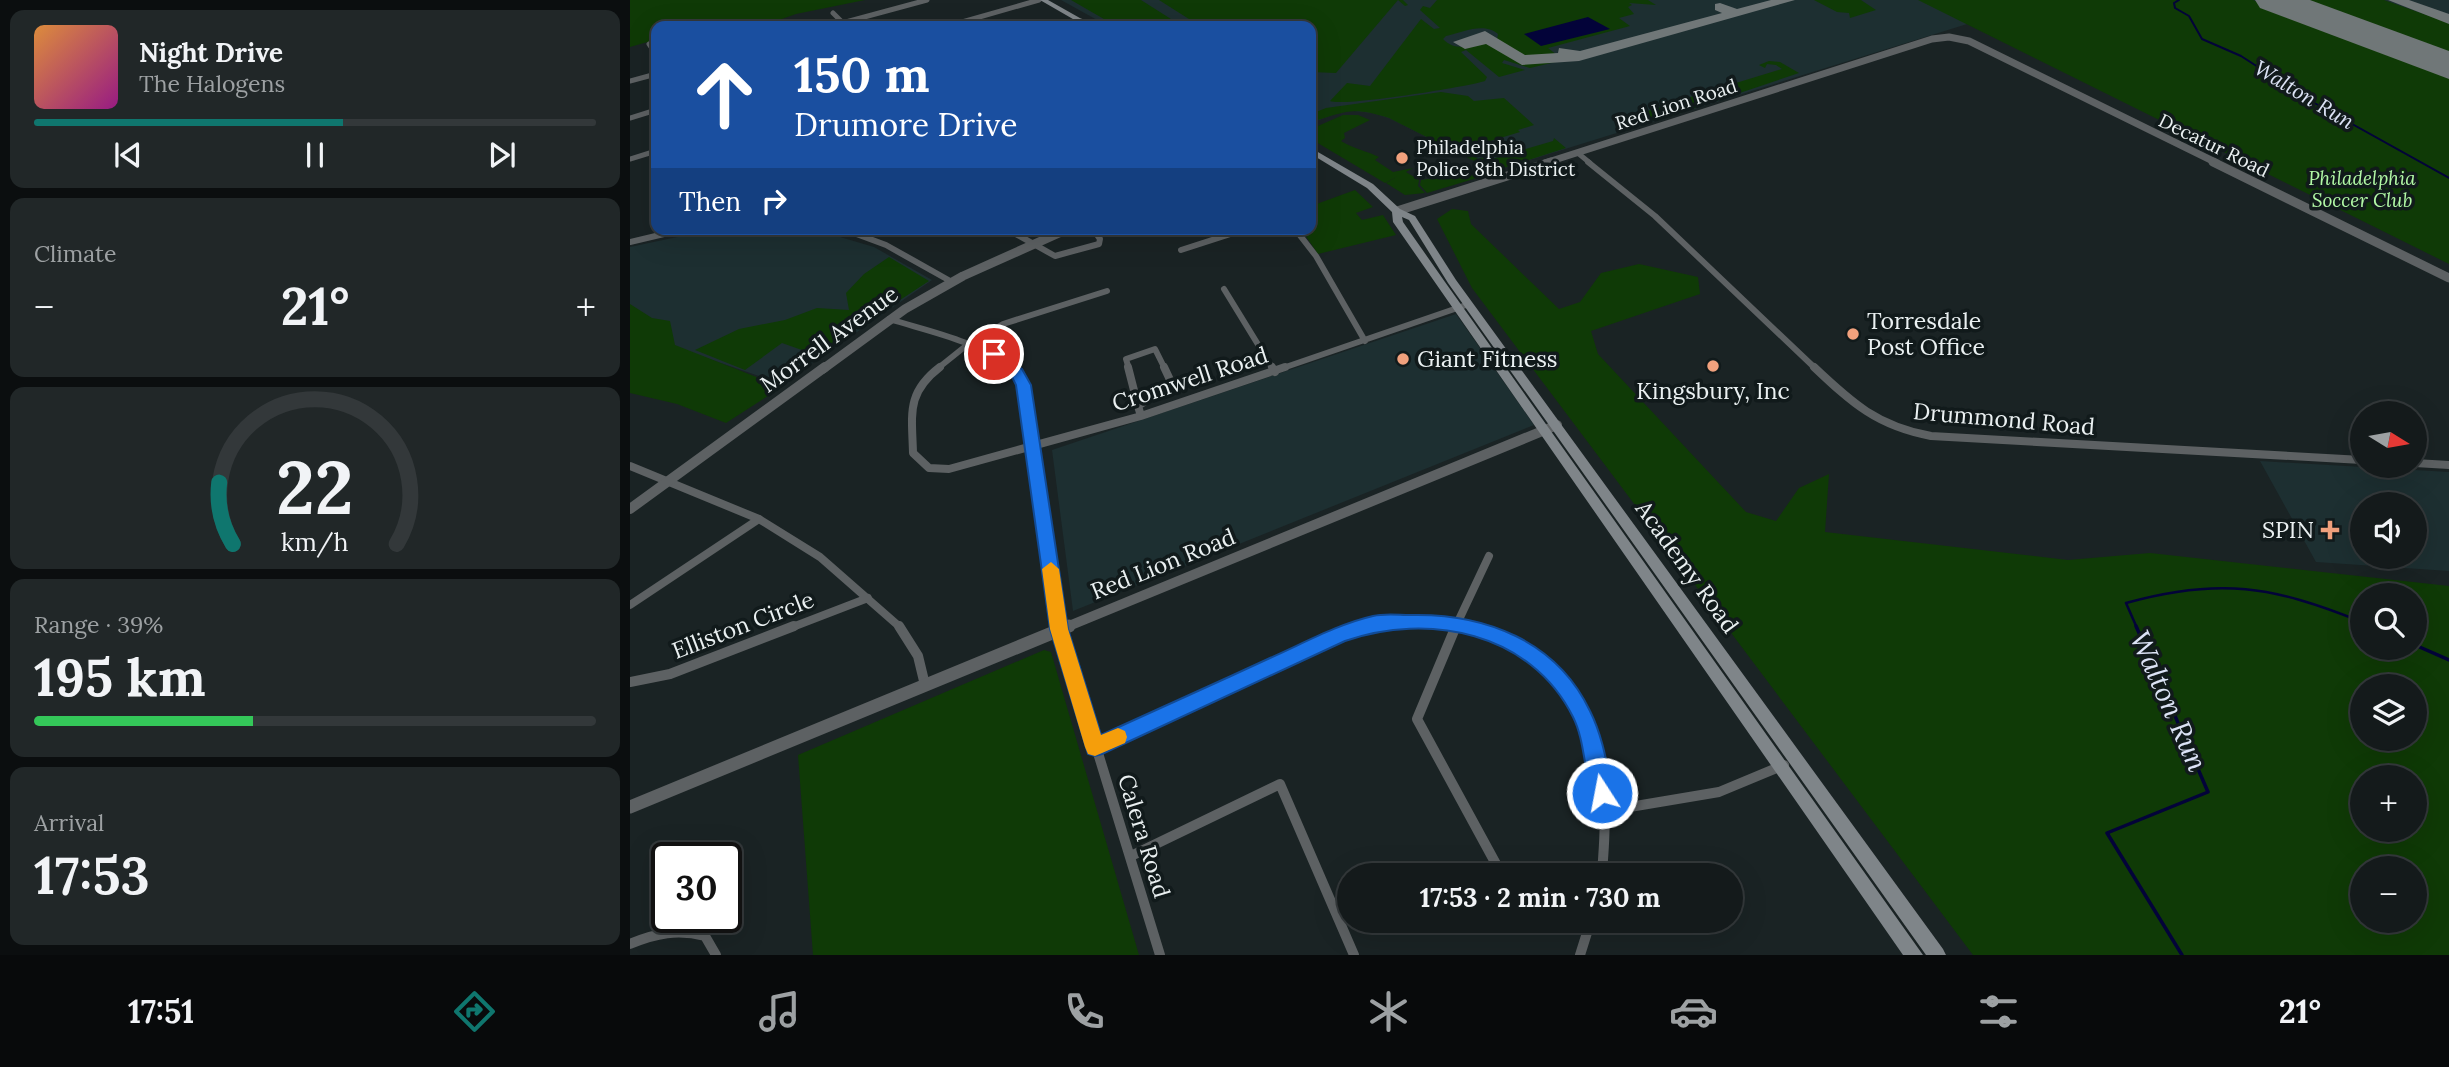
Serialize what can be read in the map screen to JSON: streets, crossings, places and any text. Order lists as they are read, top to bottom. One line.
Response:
{"streets":{"main road":["Academy Road"],"street":["Red Lion Road","Decatur Road","Morrell Avenue","Cromwell Road","Drummond Road","Elliston Circle","Calera Road"]},"crossings":[["Red Lion Road","Decatur Road"],["Red Lion Road","Drummond Road"],["Red Lion Road","Academy Road"],["Red Lion Road","Calera Road"],["Morrell Avenue","Calera Road"],["Cromwell Road","Academy Road"],["Cromwell Road","Calera Road"]],"water":["Walton Run"],"parks":["Philadelphia Soccer Club"],"places":{"other":["Philadelphia Police 8th District","Torresdale Post Office","Giant Fitness","Kingsbury, Inc"],"health":["SPIN"]},"north":"right","page":{"turn":["150 m","Drumore Drive"],"song":["Night Drive","The Halogens"],"then":"Then","tile":["Climate",["Range · 39%","195 km"],["Arrival","17:53"]],"heat":["−","21°","+"],"map_buttons":["+","−"],"limit":"30","trip":"17:53 · 2 min · 730 m","tabs":["17:51","21°"],"gauge":["22","km/h"]}}
